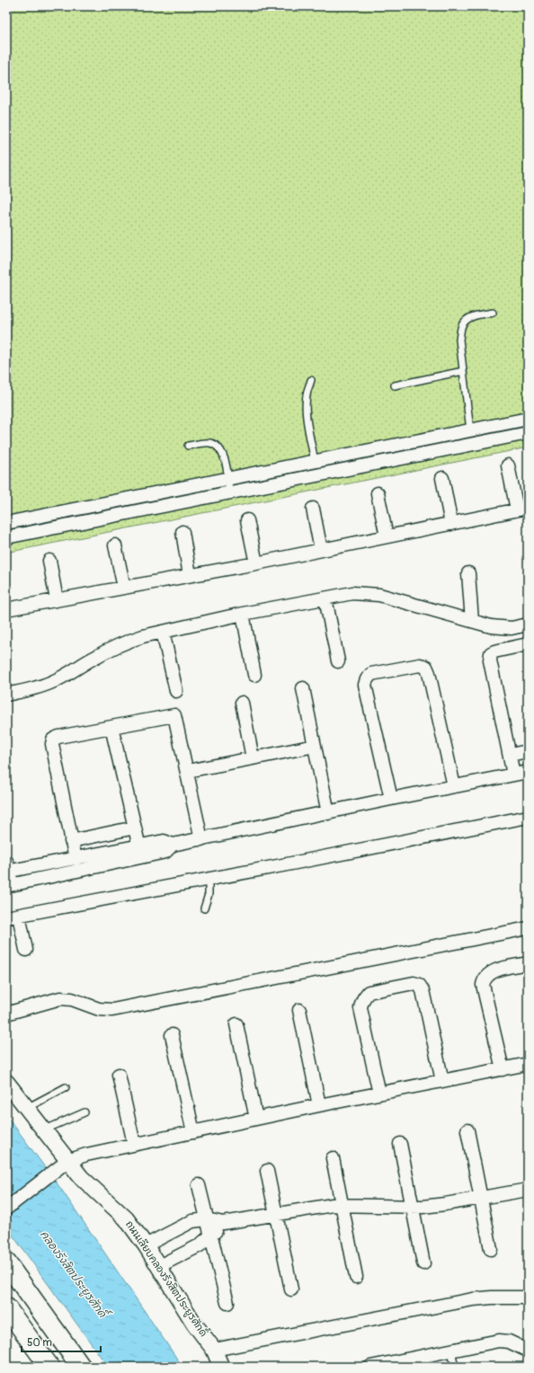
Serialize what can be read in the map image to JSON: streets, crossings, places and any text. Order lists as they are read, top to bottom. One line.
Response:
{"streets":{"street":["ถนนเลียบคลองรังสิตประยูรศักดิ์"]},"water":["คลองรังสิตประยูรศักดิ์"],"scale_bar":"50 m"}
